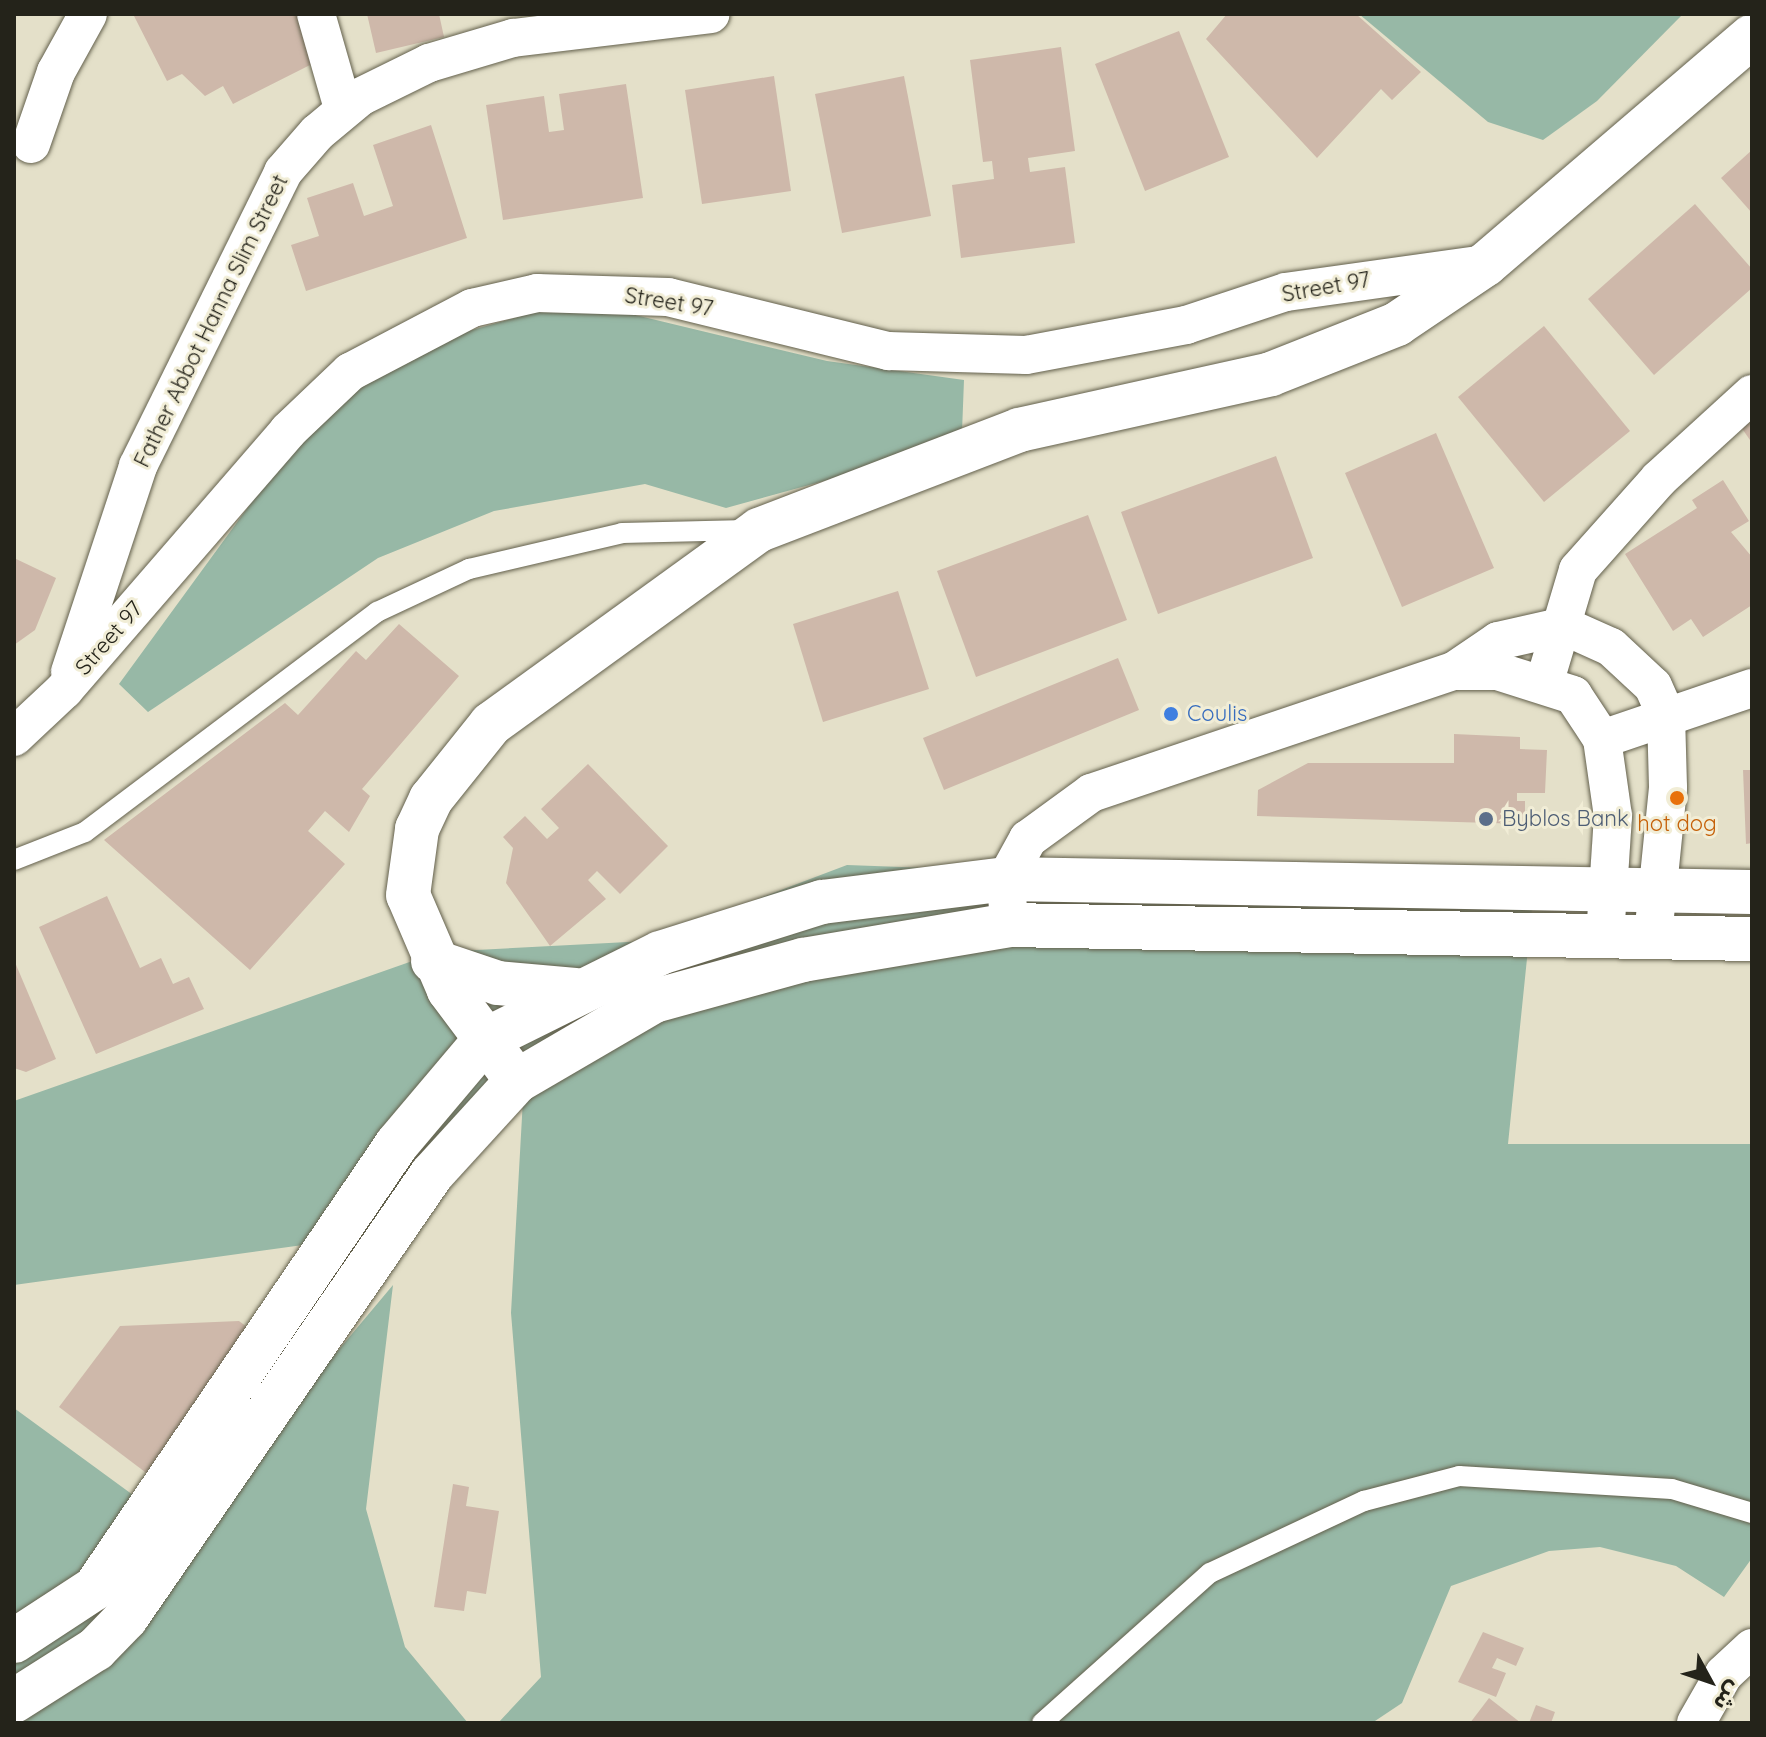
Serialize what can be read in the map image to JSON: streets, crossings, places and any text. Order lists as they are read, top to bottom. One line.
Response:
{"streets":{"street":["Street 97","Father Abbot Hanna Slim Street"]},"crossings":[["Street 97","Father Abbot Hanna Slim Street"]],"places":["Coulis","hot dog","Byblos Bank"],"north":"bottom right"}
